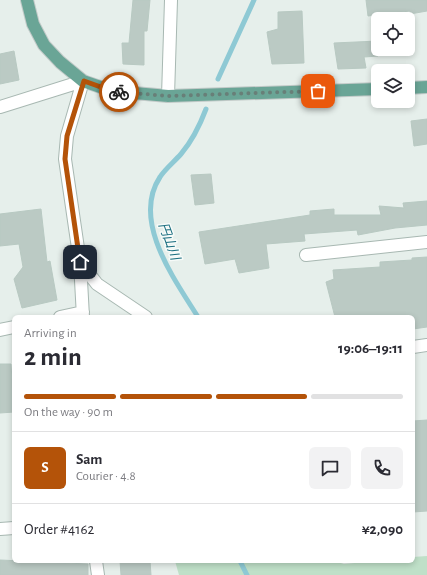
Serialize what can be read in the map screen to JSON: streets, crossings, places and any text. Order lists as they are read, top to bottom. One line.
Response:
{"water":["円山川"],"page":{"heading":["2 min","Arriving in","19:06–19:11"],"panel":["Sam","Courier · 4.8","Order #4162","¥2,090"],"bar":"On the way · 90 m","round":"S"}}
